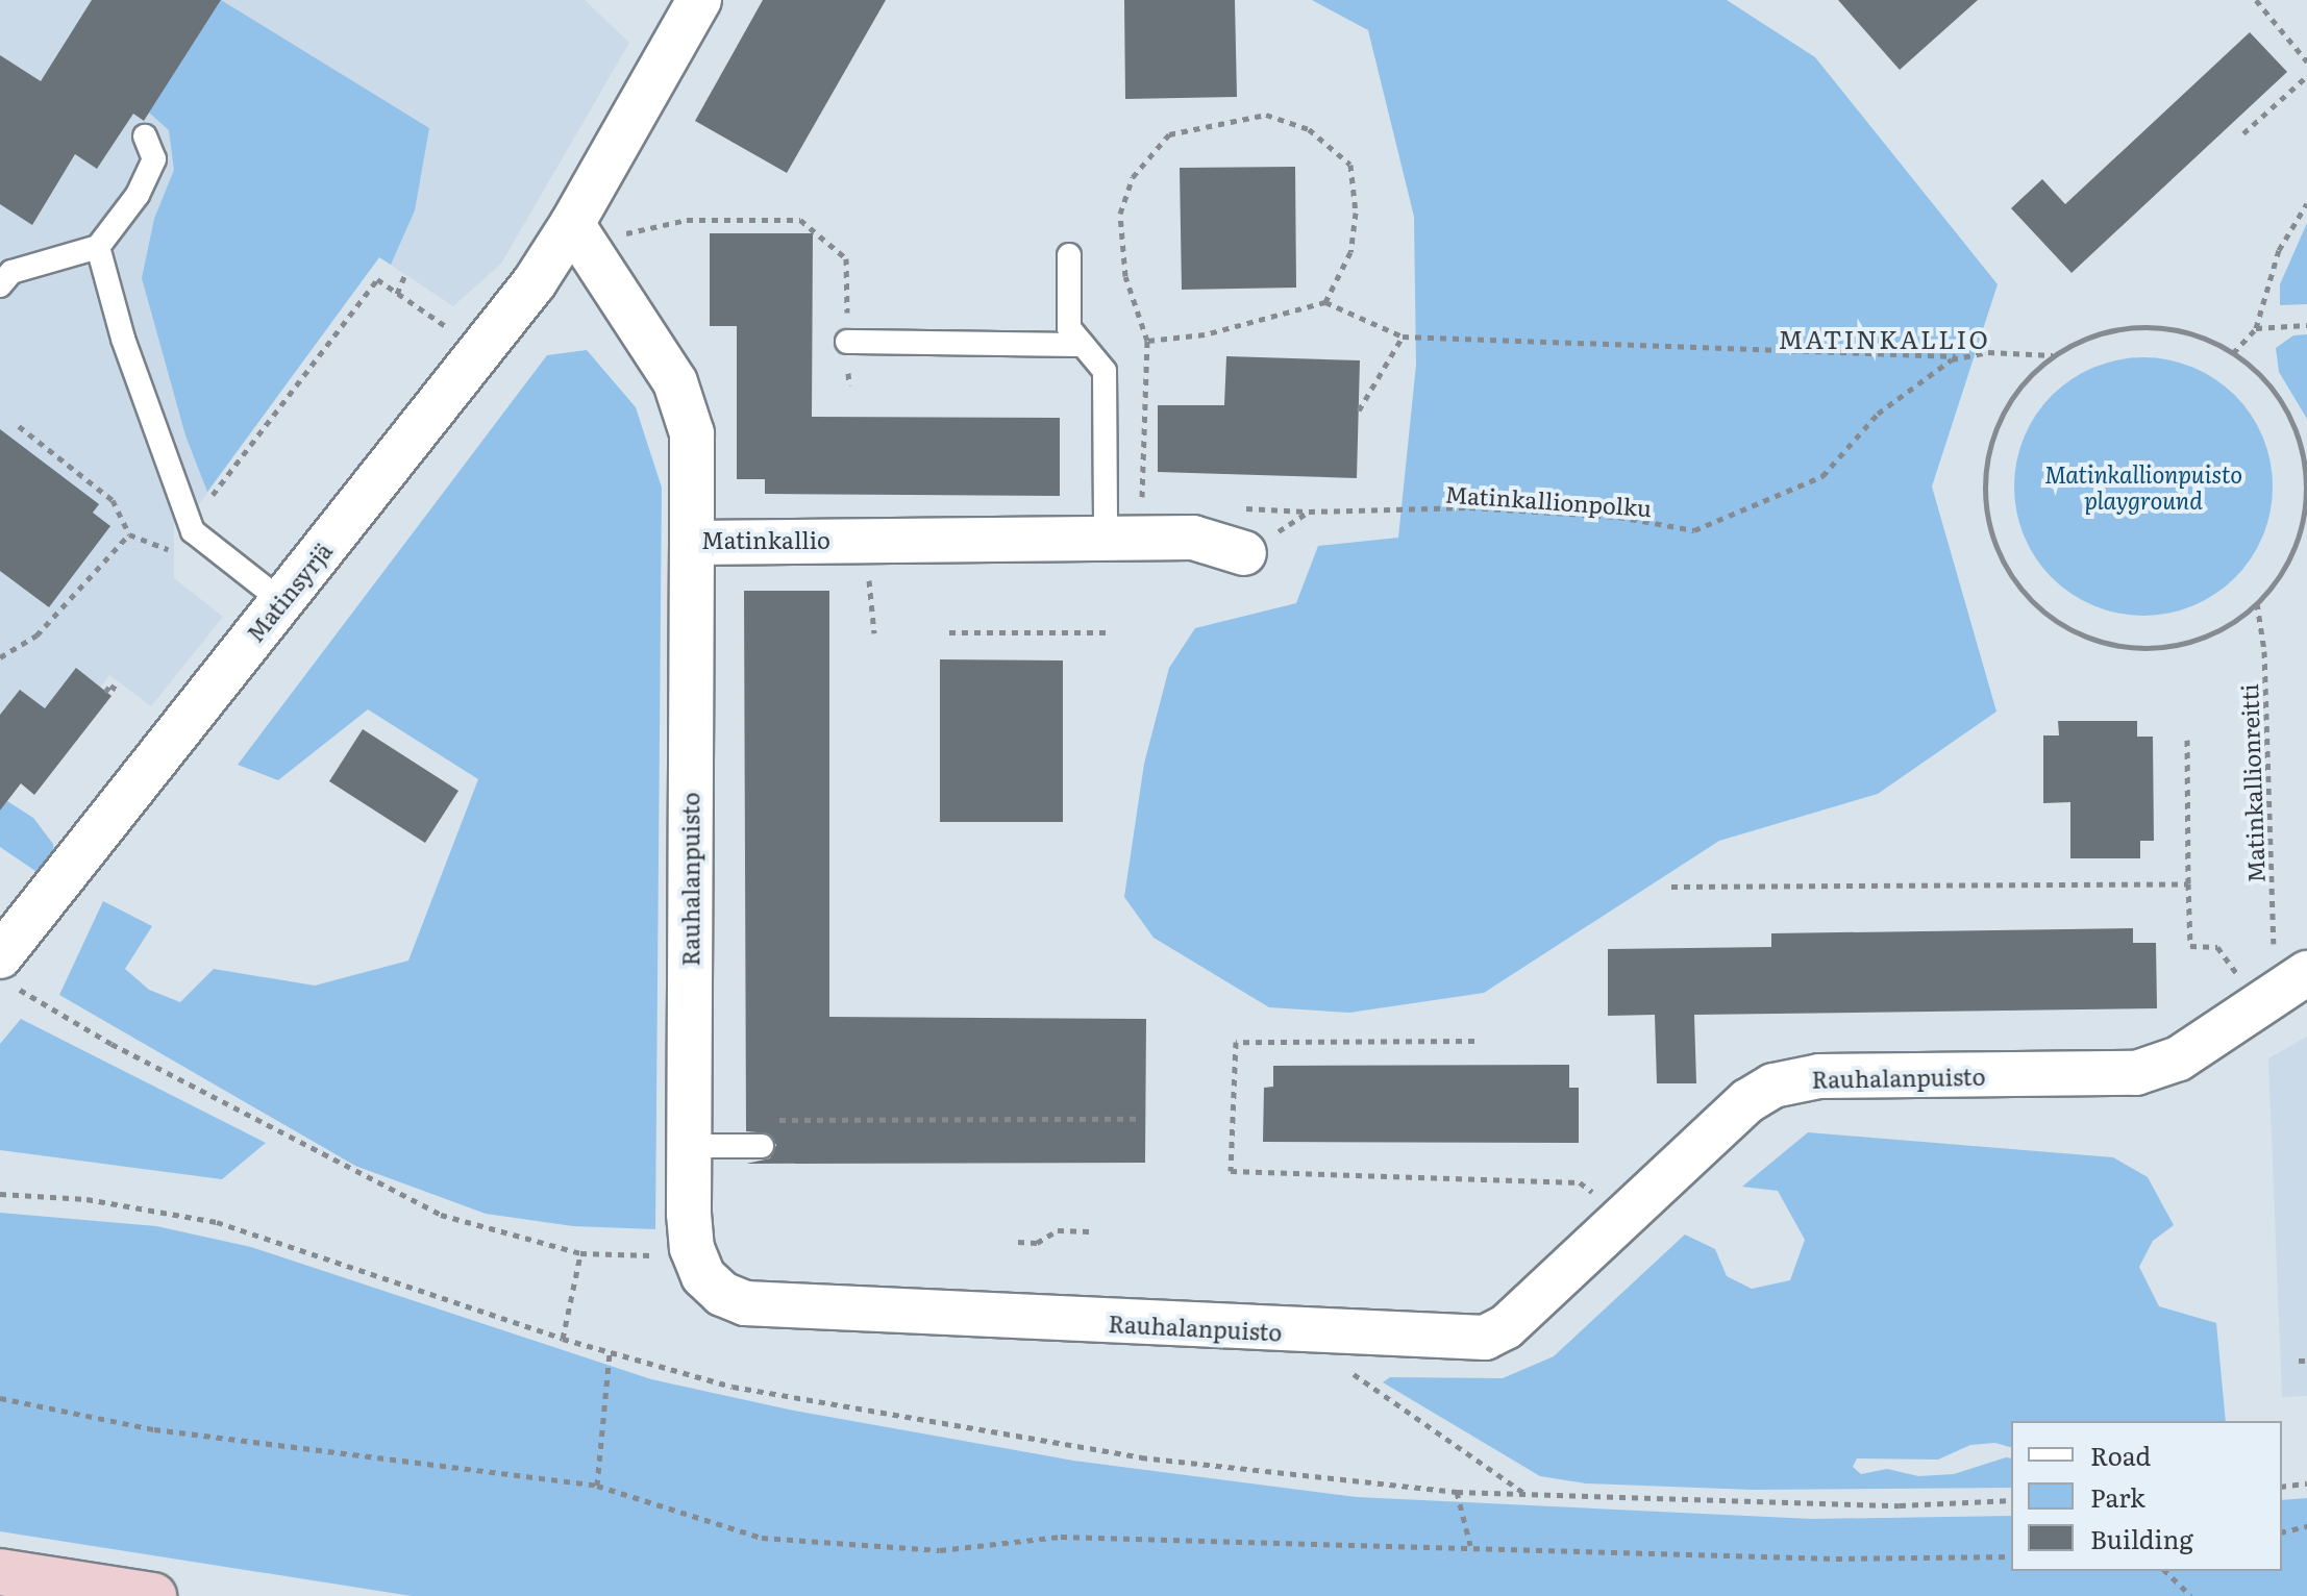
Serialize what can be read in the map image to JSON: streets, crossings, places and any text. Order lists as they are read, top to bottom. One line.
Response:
{"streets":{"street":["Matinkallio","Matinsyrjä","Rauhalanpuisto"],"path":["Matinkallionpolku","Matinkallionreitti"]},"crossings":[["Matinkallionpolku","Matinkallio"],["Matinkallio","Matinsyrjä"],["Matinkallio","Rauhalanpuisto"],["Matinkallionreitti","Rauhalanpuisto"]],"districts":["MATINKALLIO"],"parks":["Matinkallionpuisto playground"],"legend":["Road","Park","Building"]}
